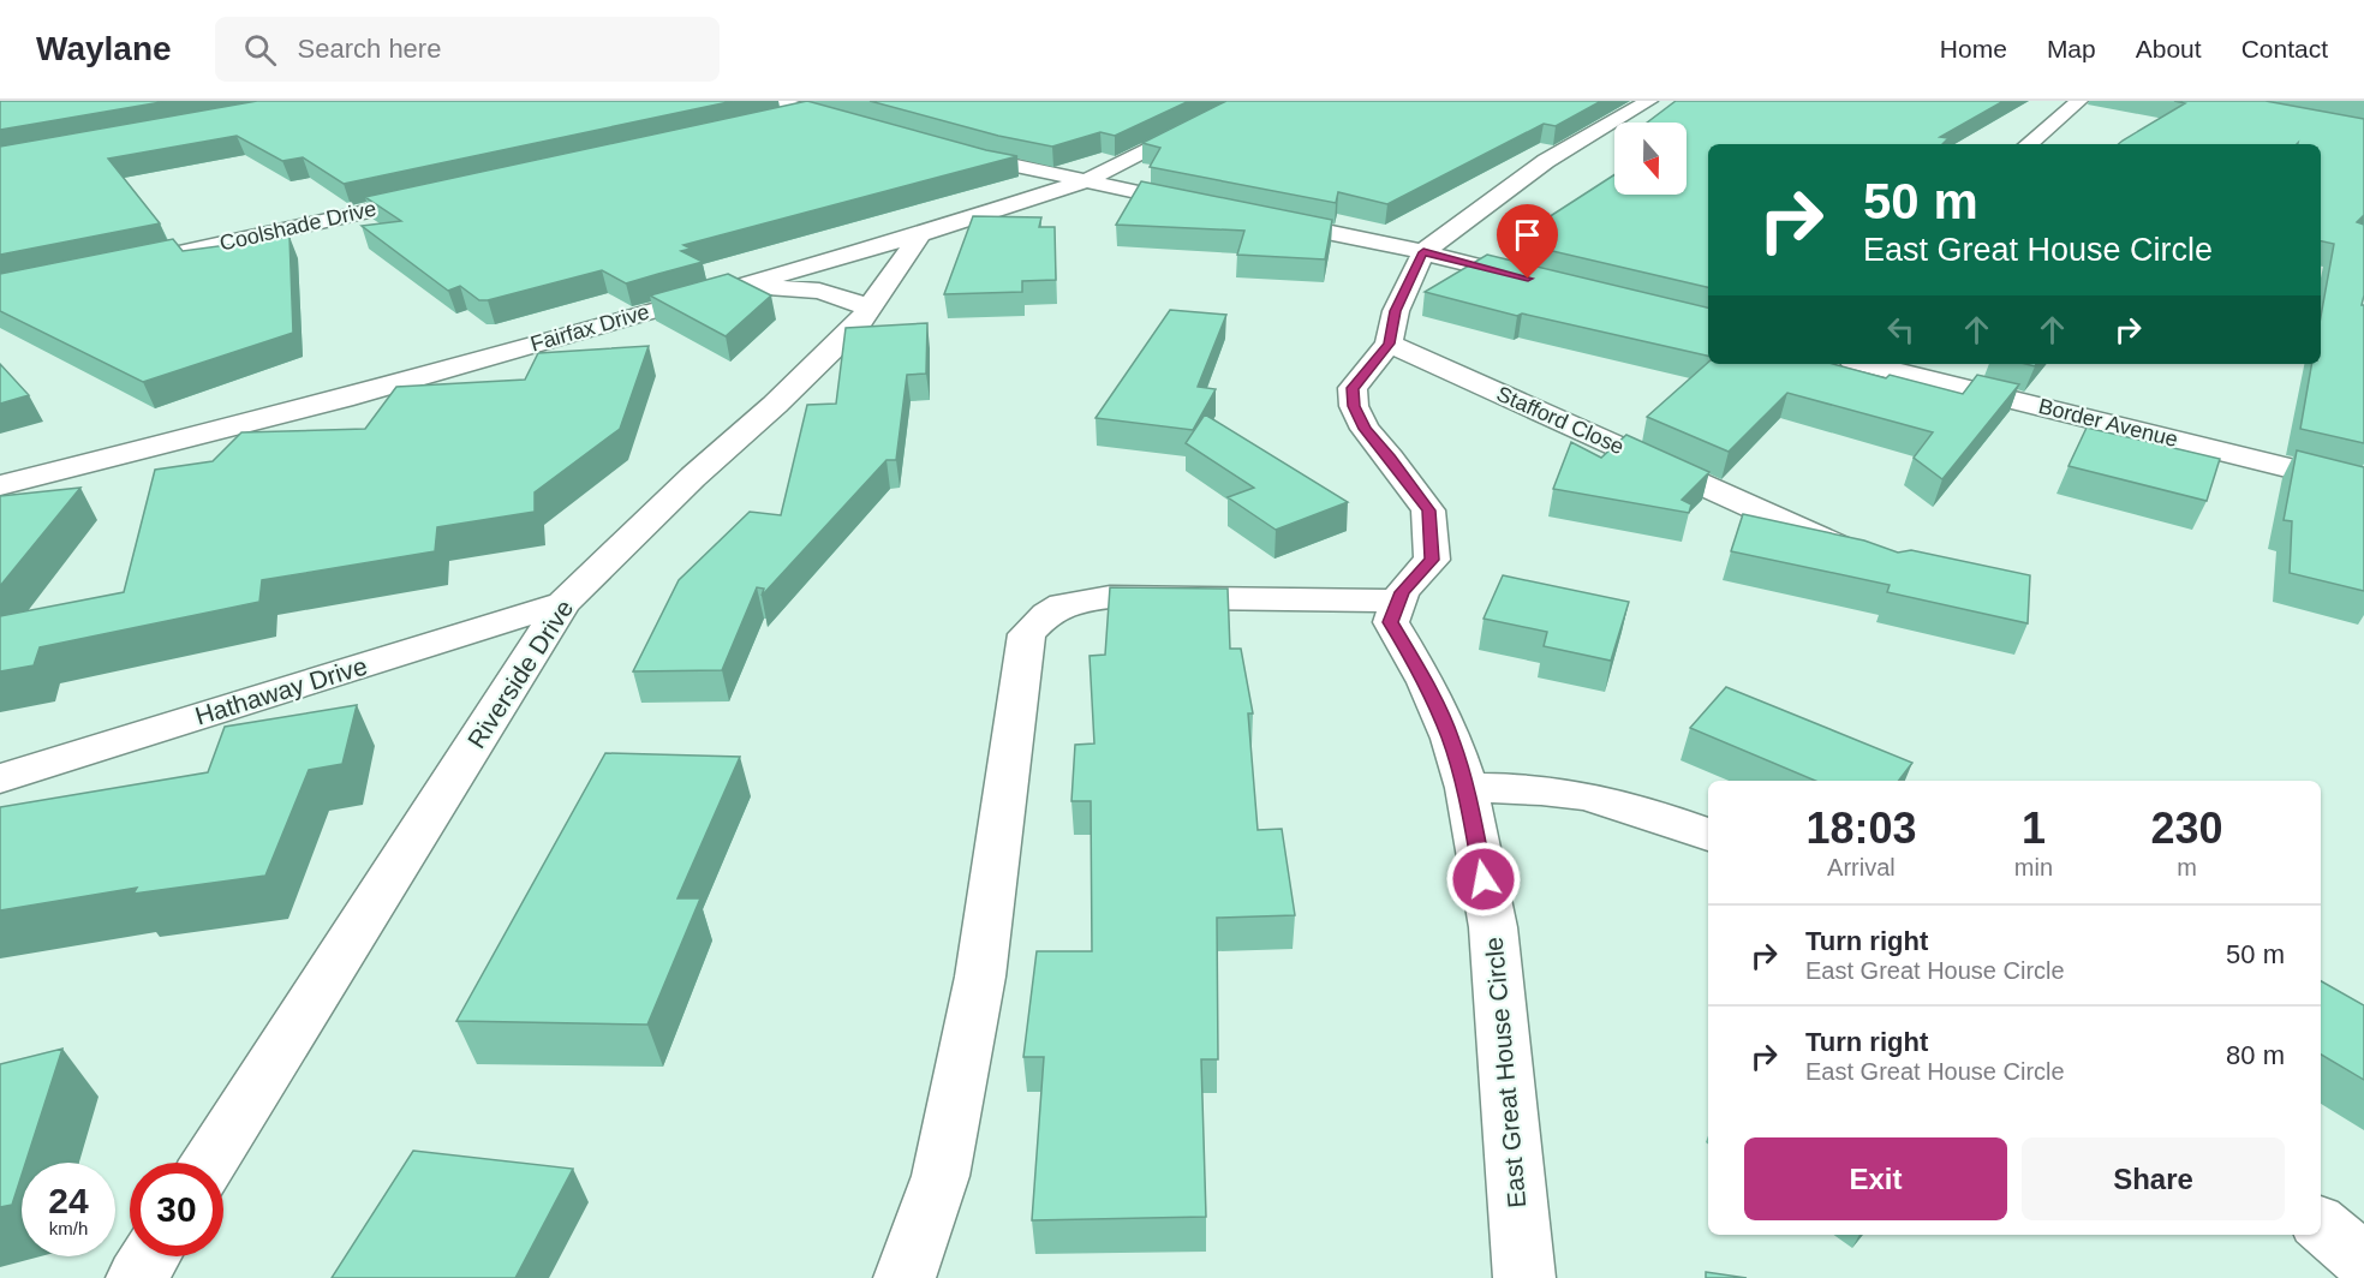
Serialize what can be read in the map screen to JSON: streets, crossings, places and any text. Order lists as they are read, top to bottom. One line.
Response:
{"streets":{"street":["Coolshade Drive","Fairfax Drive","Stafford Close","Border Avenue","Riverside Drive","Hathaway Drive","East Great House Circle"]},"crossings":[["Fairfax Drive","Riverside Drive"],["Riverside Drive","Hathaway Drive"]],"north":"bottom","page":{"header":"Waylane","search":"Search here","nav":["Home","Map","About","Contact"],"turn":["50 m","East Great House Circle"],"eta":["18:03","Arrival","1","min","230","m"],"list":[{"name":"Turn right","note":"East Great House Circle","value":"50 m"},{"name":"Turn right","note":"East Great House Circle","value":"80 m"}],"buttons":["Exit","Share"],"speed":"24 km/h","limit":"30"}}
